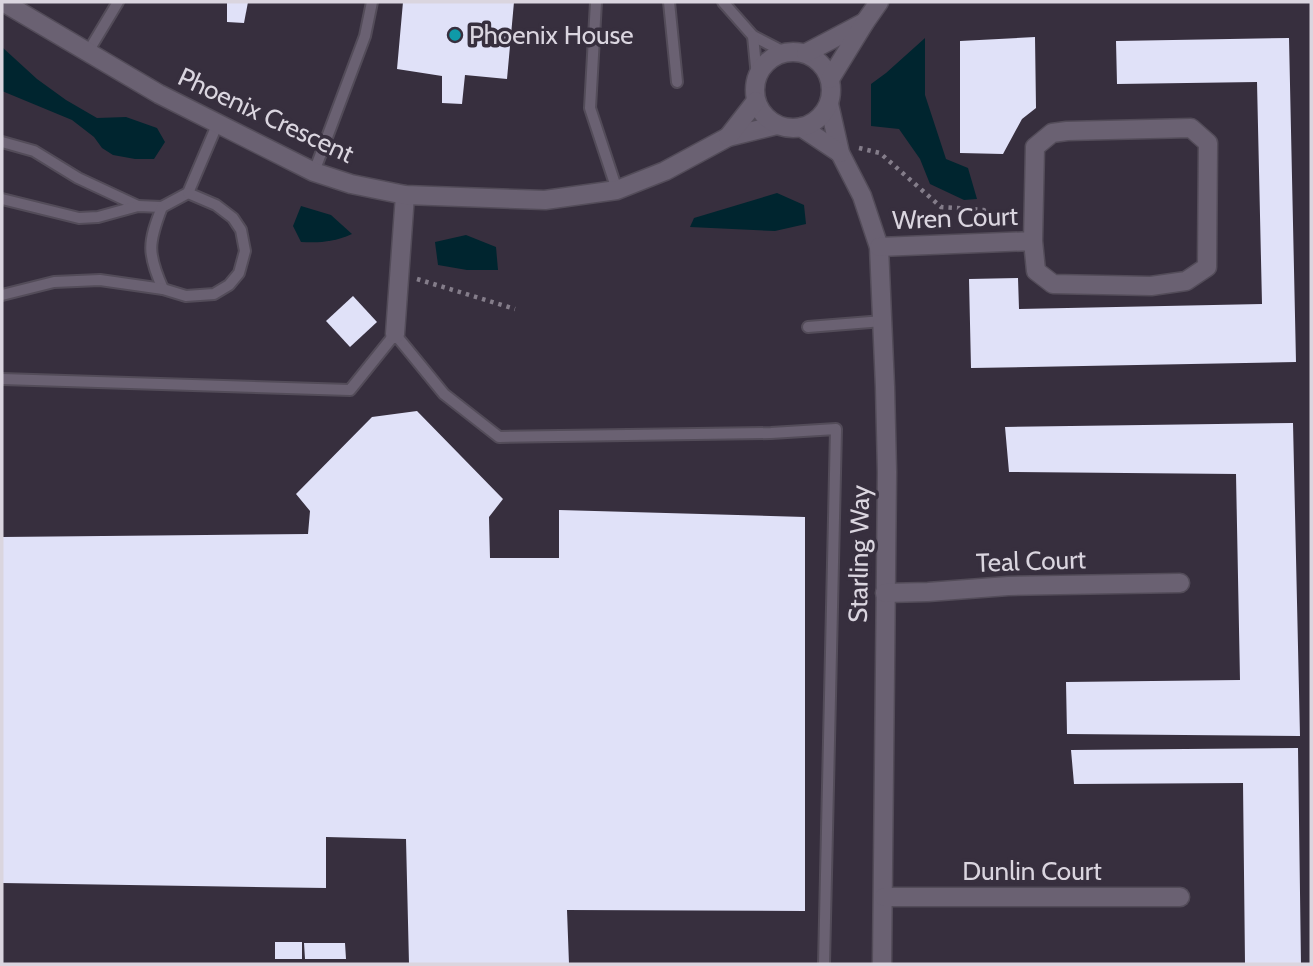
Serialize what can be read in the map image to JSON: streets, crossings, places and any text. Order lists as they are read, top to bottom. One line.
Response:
{"streets":{"street":["Phoenix Crescent","Wren Court","Starling Way","Teal Court","Dunlin Court"]},"crossings":[["Phoenix Crescent","Starling Way"],["Wren Court","Starling Way"],["Starling Way","Teal Court"],["Starling Way","Dunlin Court"]],"places":["Phoenix House"]}
